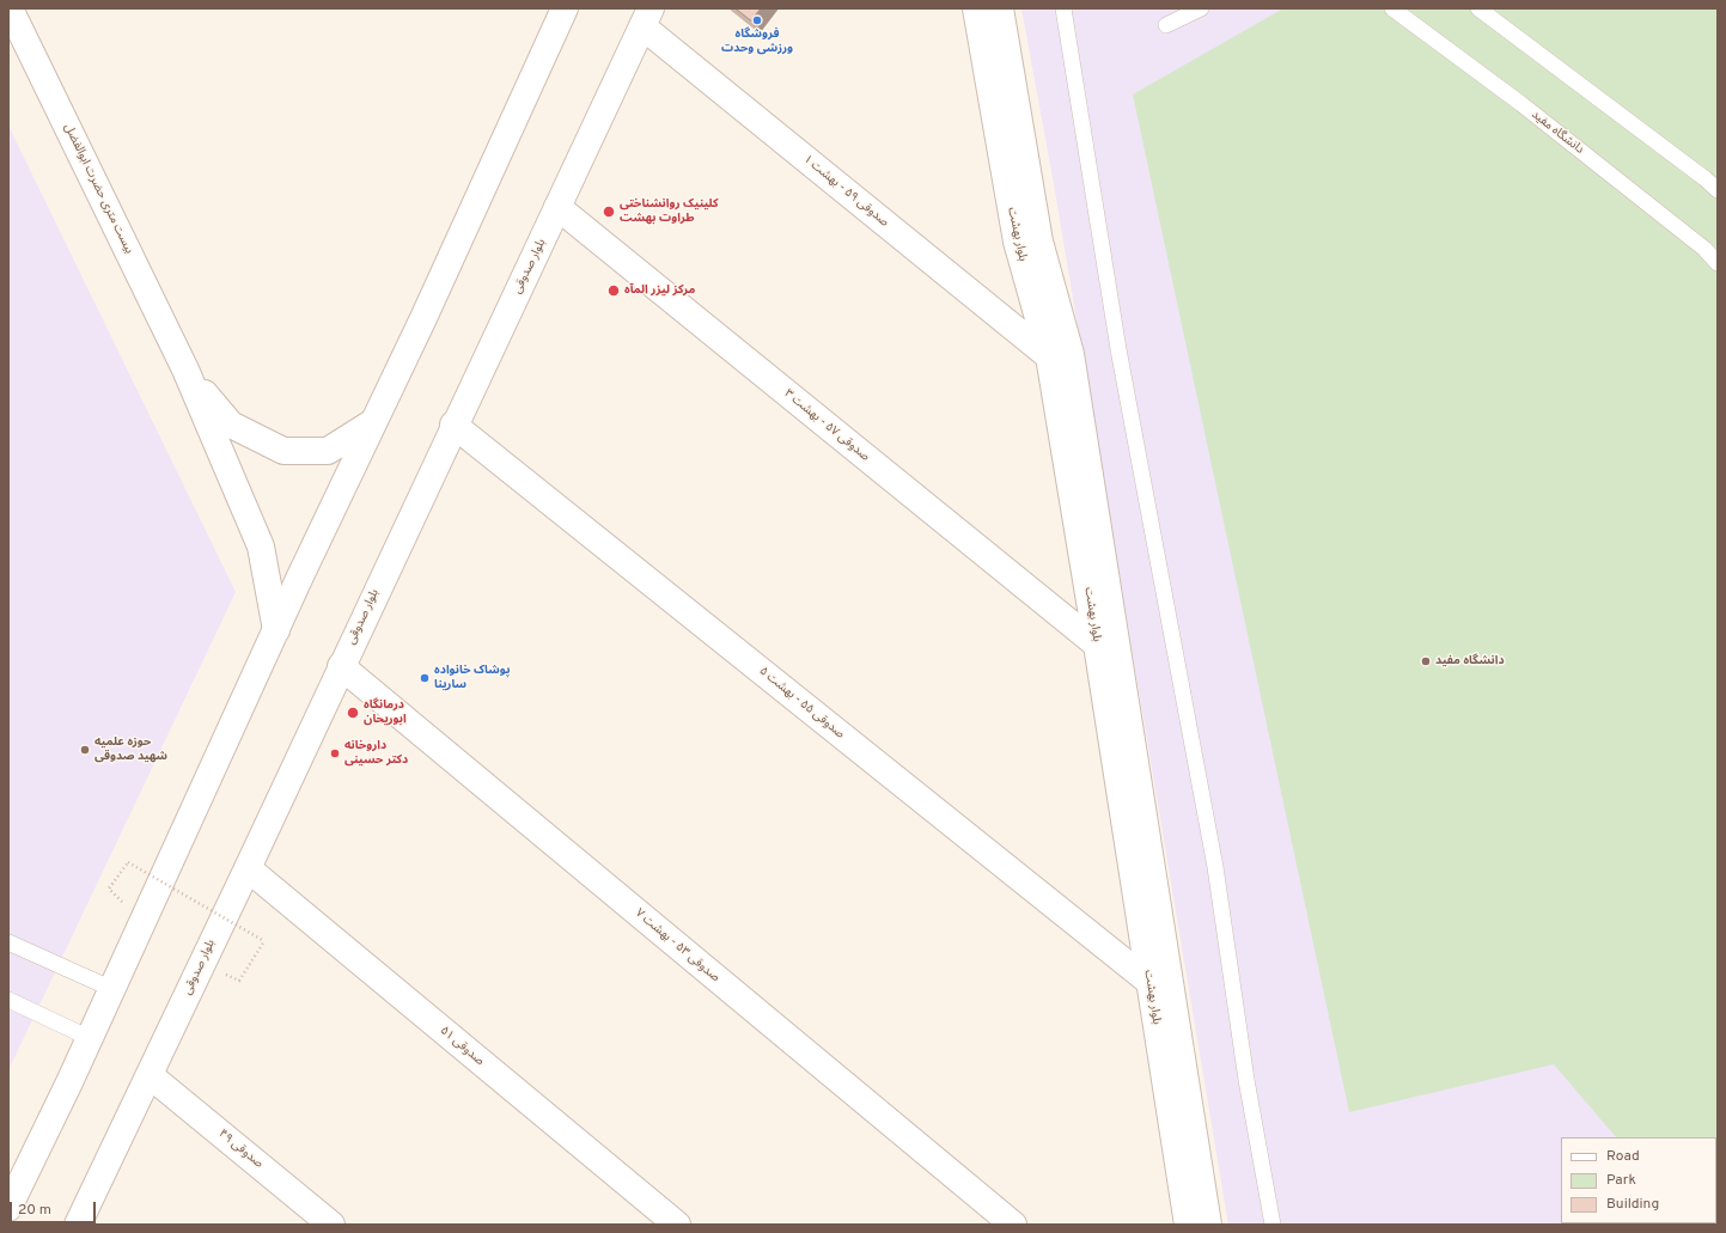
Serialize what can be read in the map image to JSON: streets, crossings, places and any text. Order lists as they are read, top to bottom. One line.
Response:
{"streets":{"street":["بیست متری حضرت ابوالفضل","صدوقی ۵۹ - بهشت ۱","بلوار بهشت","بلوار صدوقی","صدوقی ۵۷ - بهشت ۳","صدوقی ۵۵ - بهشت ۵","صدوقی ۵۳ - بهشت ۷","صدوقی ۵۱","صدوقی ۴۹"],"lane":["دانشگاه مفید"]},"crossings":[["صدوقی ۵۹ - بهشت ۱","بلوار بهشت"],["صدوقی ۵۹ - بهشت ۱","بلوار صدوقی"],["بلوار بهشت","صدوقی ۵۷ - بهشت ۳"],["بلوار بهشت","صدوقی ۵۵ - بهشت ۵"],["بلوار صدوقی","صدوقی ۵۷ - بهشت ۳"],["بلوار صدوقی","صدوقی ۵۵ - بهشت ۵"],["بلوار صدوقی","صدوقی ۵۳ - بهشت ۷"],["بلوار صدوقی","صدوقی ۵۱"],["بلوار صدوقی","صدوقی ۴۹"]],"places":["فروشگاه ورزشی وحدت","کلینیک روانشناختی طراوت بهشت","مرکز لیزر المآه","دانشگاه مفید","پوشاک خانواده سارینا","درمانگاه ابوریحان","حوزه علمیه شهید صدوقی","داروخانه دکتر حسینی"],"legend":["Road","Park","Building"],"scale_bar":"20 m"}
